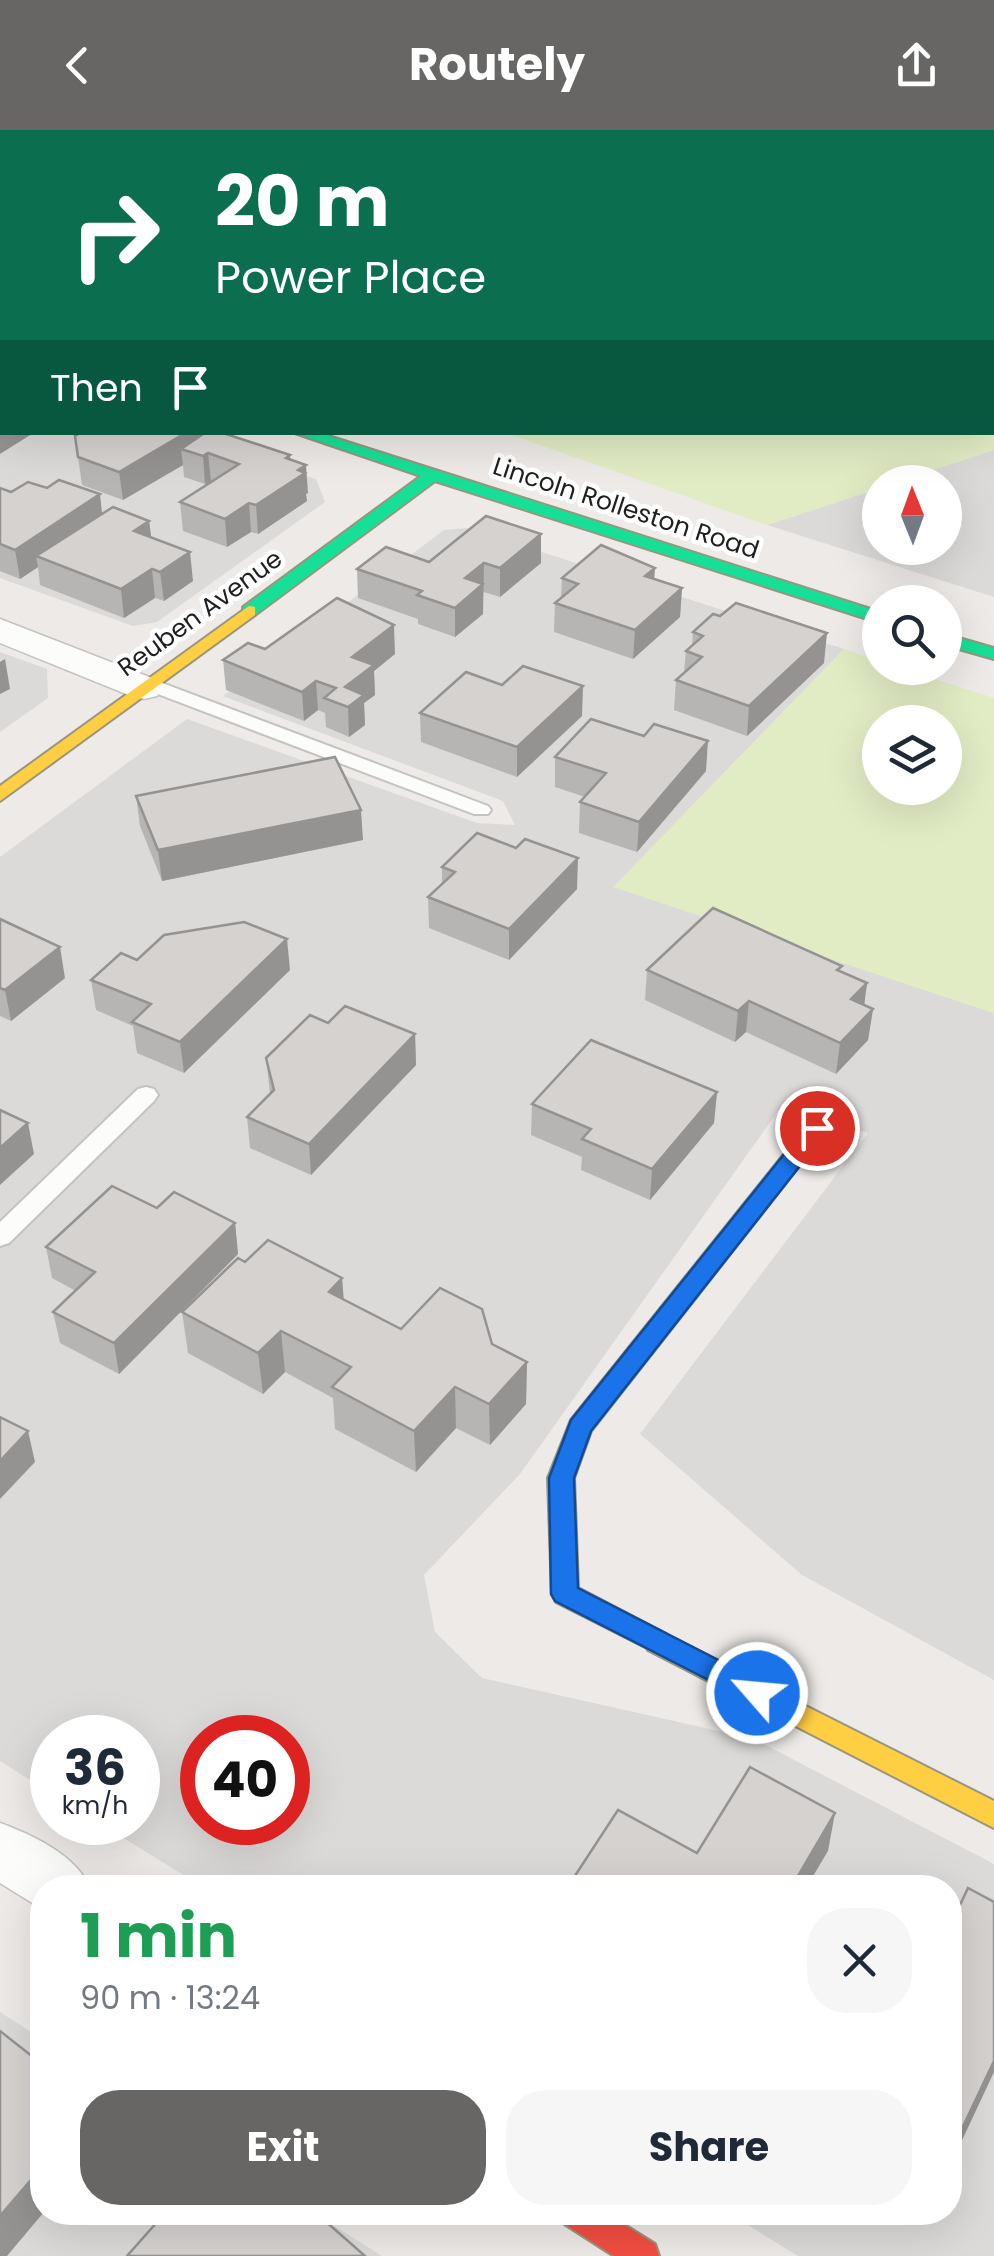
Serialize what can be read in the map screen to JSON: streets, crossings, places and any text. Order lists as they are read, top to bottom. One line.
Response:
{"streets":{"street":["Lincoln Rolleston Road","Reuben Avenue"]},"crossings":[["Lincoln Rolleston Road","Reuben Avenue"]],"north":"top","page":{"header":"Routely","turn":["20 m","Power Place"],"then":"Then","speed":"36 km/h","limit":"40","heading":["1 min","90 m · 13:24"],"buttons":["Exit","Share"]}}
